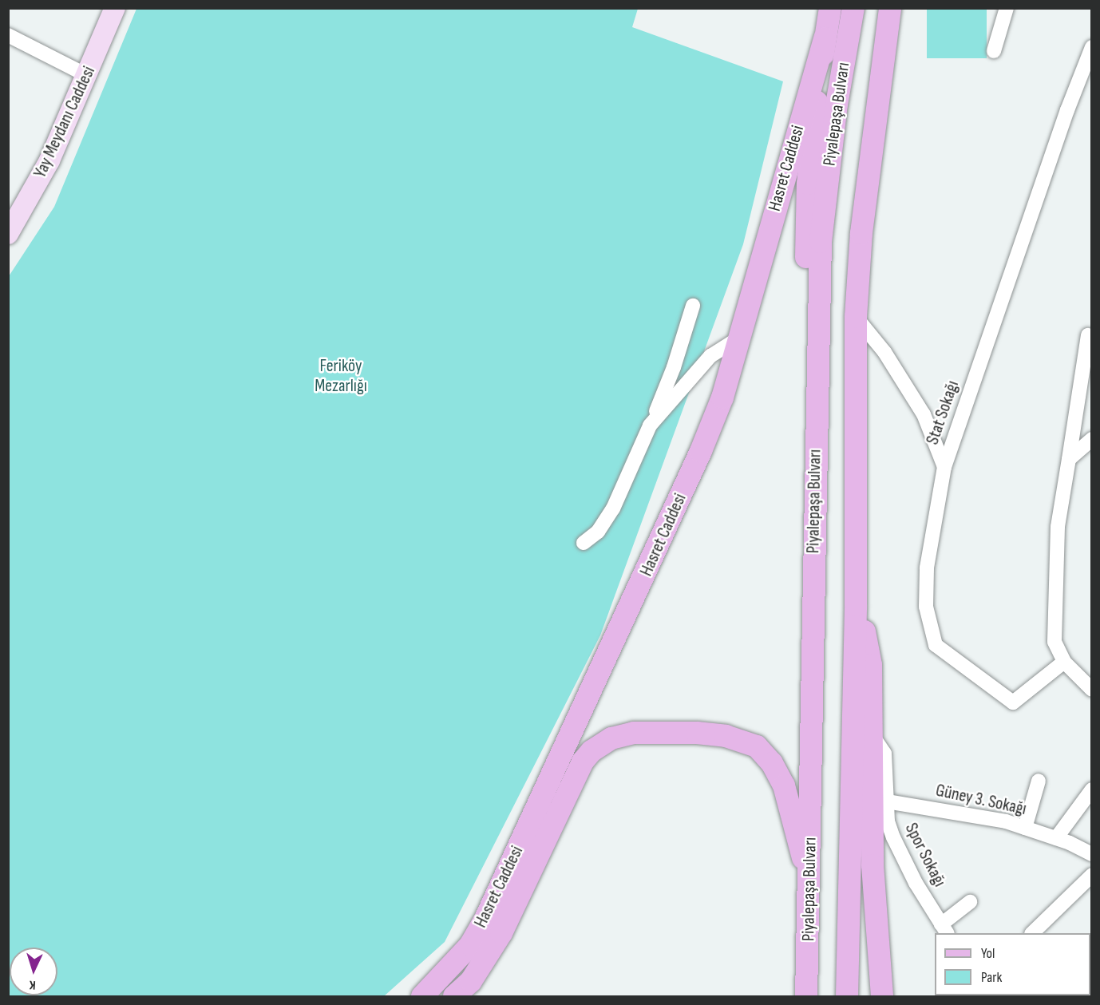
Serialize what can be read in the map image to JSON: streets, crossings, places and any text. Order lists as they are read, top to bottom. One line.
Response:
{"streets":{"main road":["Piyalepaşa Bulvarı","Hasret Caddesi"],"street":["Yay Meydanı Caddesi","Stat Sokağı","Güney 3. Sokağı","Spor Sokağı"]},"crossings":[["Piyalepaşa Bulvarı","Hasret Caddesi"],["Güney 3. Sokağı","Spor Sokağı"]],"parks":["Feriköy Mezarlığı"],"legend":["Yol","Park"],"north":"bottom"}
